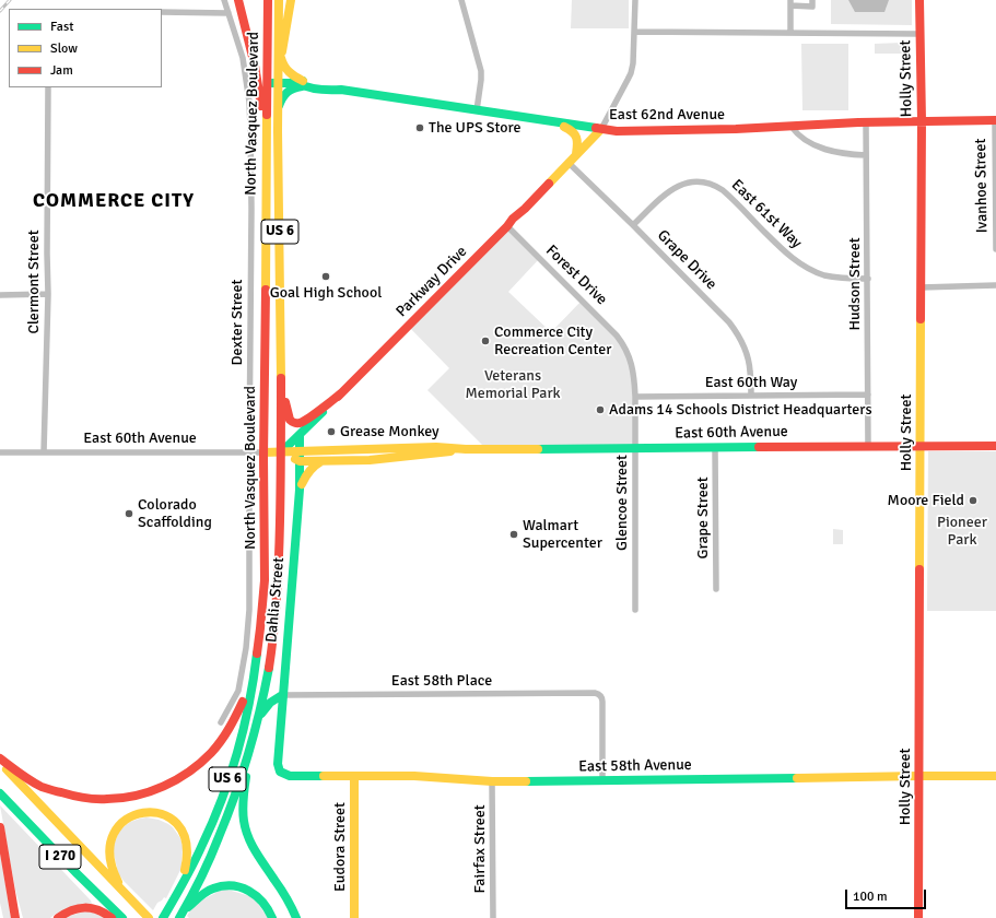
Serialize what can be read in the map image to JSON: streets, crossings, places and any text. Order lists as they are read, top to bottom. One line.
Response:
{"streets":{"main road":["Holly Street","North Vasquez Boulevard","East 62nd Avenue","US 6","Parkway Drive","East 60th Avenue","Dahlia Street","East 58th Avenue","Eudora Street","I 270"],"street":["Ivanhoe Street","East 61st Way","Grape Drive","Forest Drive","Clermont Street","Hudson Street","Dexter Street","East 60th Way","Glencoe Street","Grape Street","East 58th Place","Fairfax Street"]},"crossings":[["Holly Street","East 62nd Avenue"],["Holly Street","East 60th Avenue"],["Holly Street","East 58th Avenue"],["North Vasquez Boulevard","East 62nd Avenue"],["North Vasquez Boulevard","Parkway Drive"],["North Vasquez Boulevard","East 60th Avenue"],["East 62nd Avenue","Ivanhoe Street"],["East 62nd Avenue","Parkway Drive"],["East 62nd Avenue","Hudson Street"],["East 61st Way","Grape Drive"],["East 61st Way","Hudson Street"],["Grape Drive","Parkway Drive"],["Grape Drive","East 60th Way"],["Forest Drive","Parkway Drive"],["Forest Drive","East 60th Way"],["Forest Drive","Glencoe Street"],["Clermont Street","East 60th Avenue"],["Parkway Drive","East 60th Avenue"],["Parkway Drive","Dahlia Street"],["Hudson Street","East 60th Way"],["Hudson Street","East 60th Avenue"],["Dexter Street","East 60th Avenue"],["East 60th Way","Glencoe Street"],["East 60th Avenue","Glencoe Street"],["East 60th Avenue","Grape Street"],["East 60th Avenue","Dahlia Street"],["Dahlia Street","East 58th Place"],["Dahlia Street","East 58th Avenue"],["East 58th Place","East 58th Avenue"],["East 58th Avenue","Eudora Street"],["East 58th Avenue","Fairfax Street"]],"districts":["COMMERCE CITY"],"parks":["Veterans Memorial Park","Pioneer Park"],"places":["The UPS Store","Goal High School","Commerce City Recreation Center","Adams 14 Schools District Headquarters","Grease Monkey","Moore Field","Colorado Scaffolding","Walmart Supercenter"],"legend":["Fast","Slow","Jam"],"scale_bar":"100 m"}
